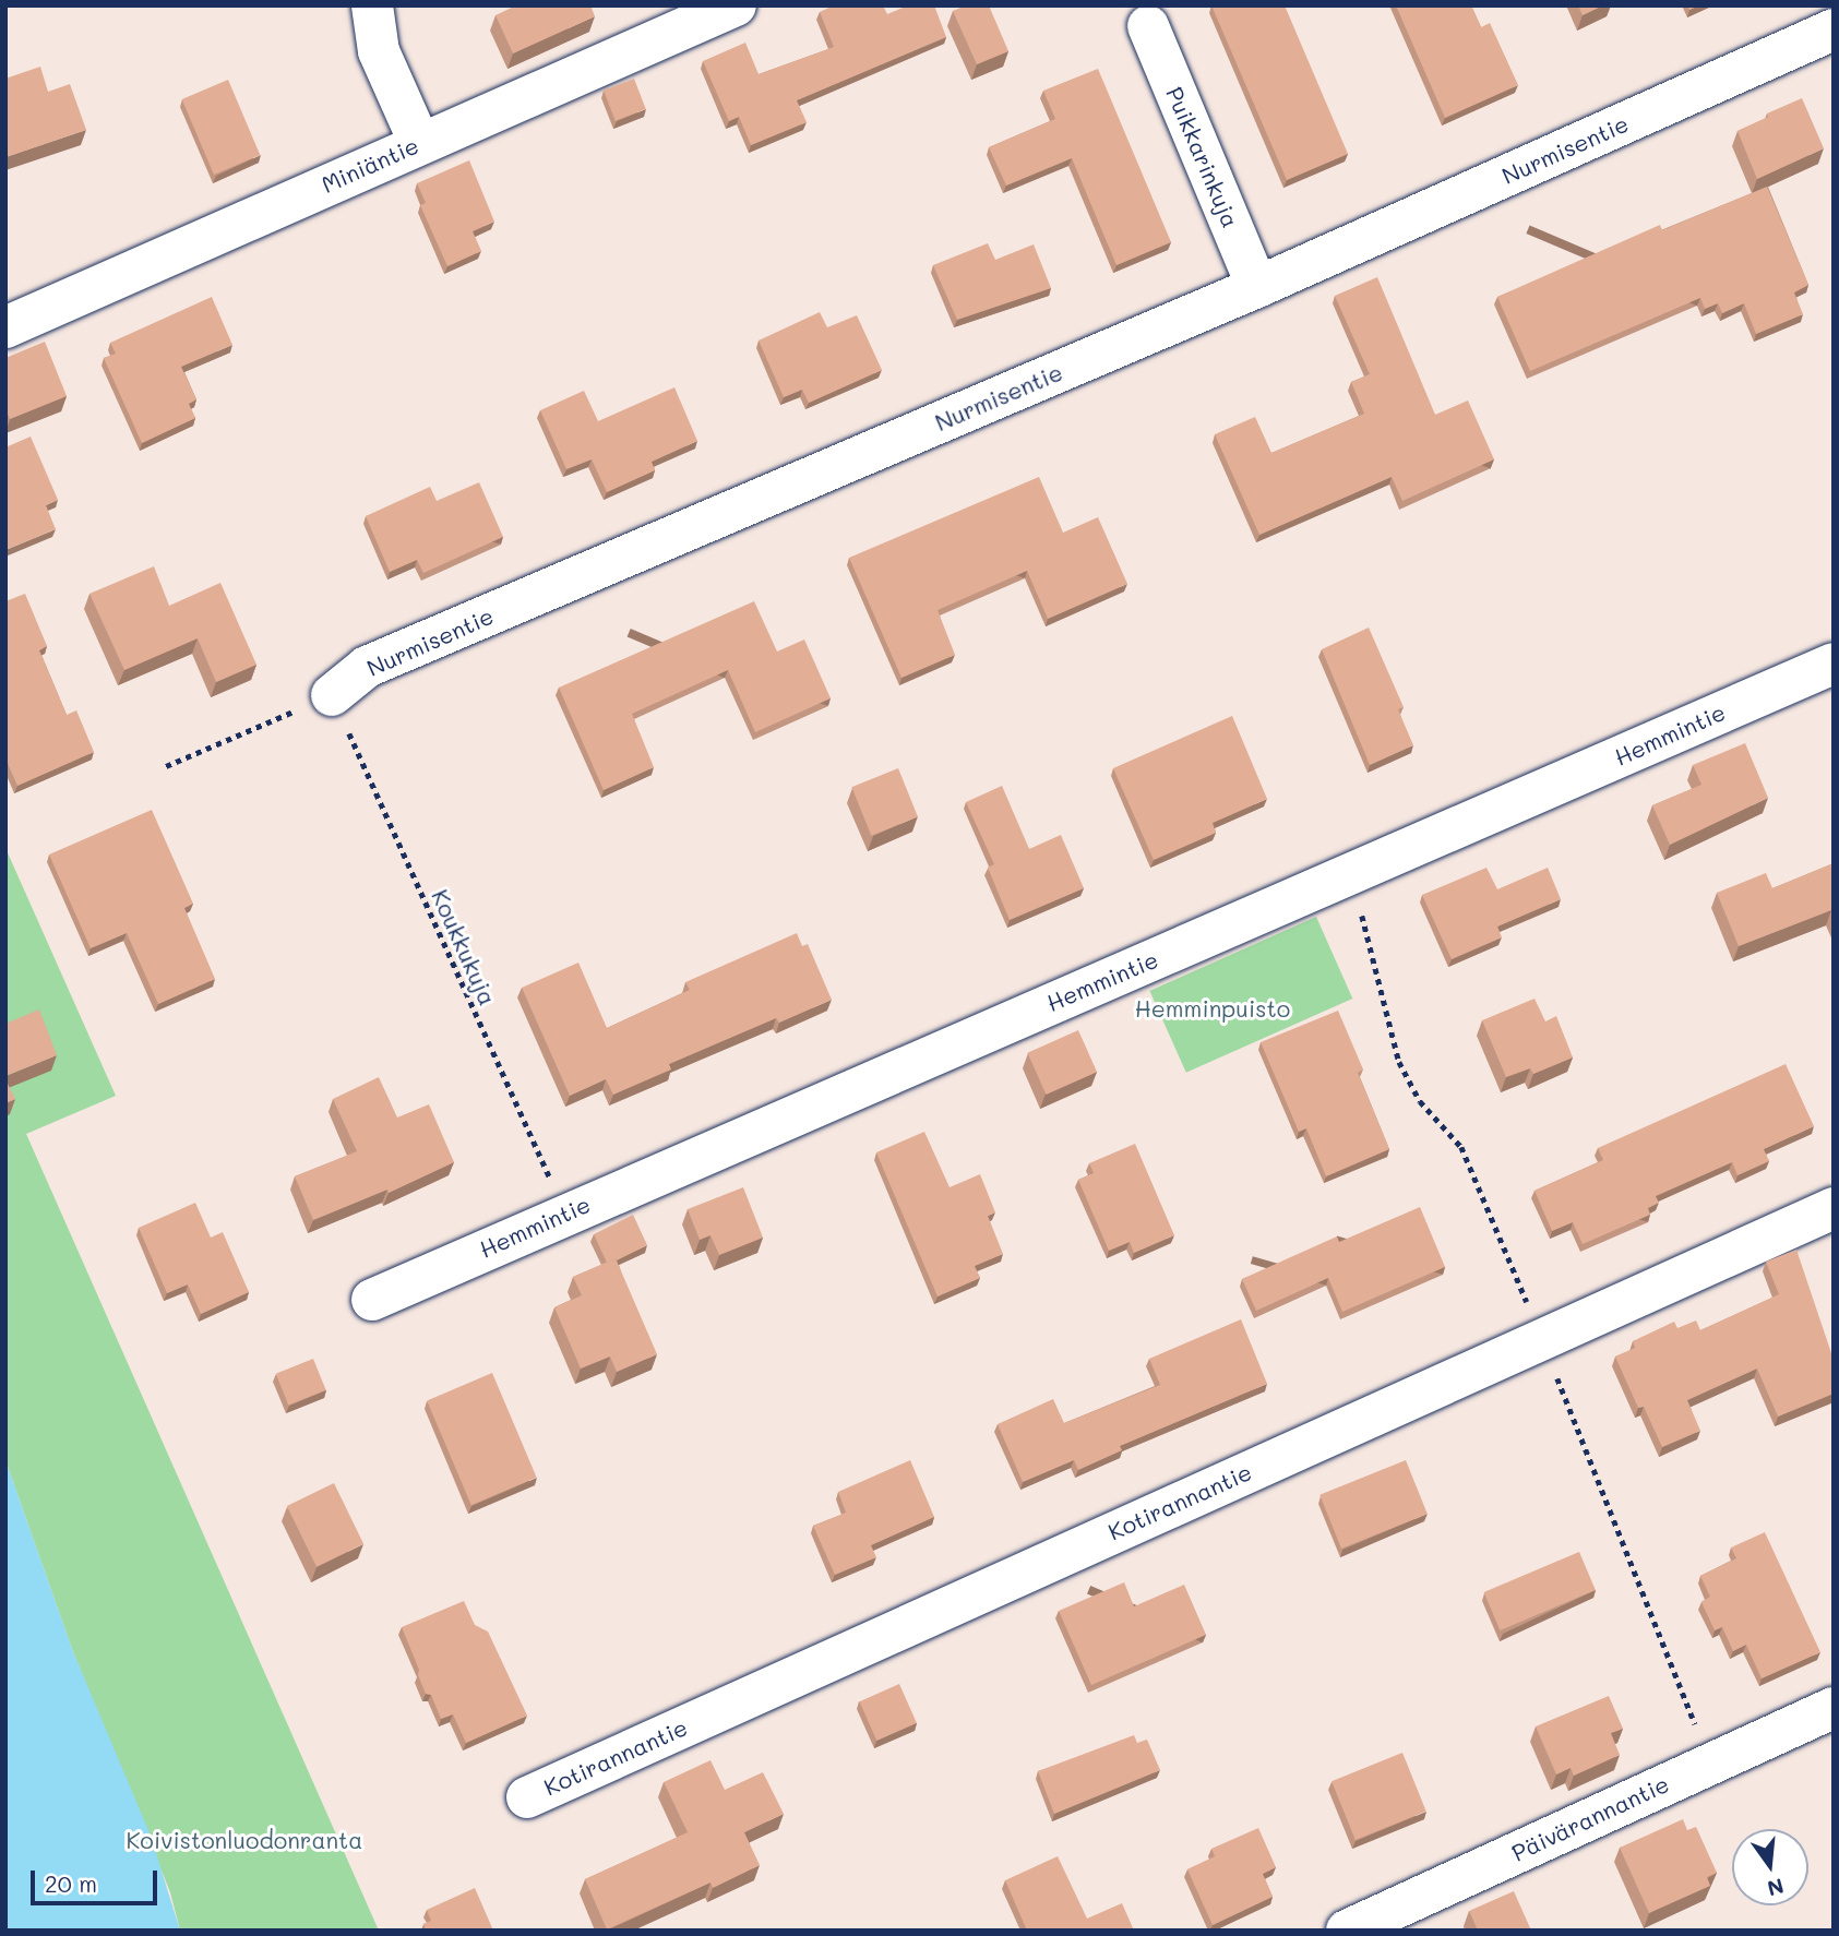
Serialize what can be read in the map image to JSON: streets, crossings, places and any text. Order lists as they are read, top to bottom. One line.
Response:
{"streets":{"street":["Nurmisentie","Puikkarinkuja","Miniäntie","Hemmintie","Kotirannantie","Päivärannantie"],"path":["Koukkukuja"]},"crossings":[["Nurmisentie","Puikkarinkuja"],["Nurmisentie","Koukkukuja"],["Hemmintie","Koukkukuja"]],"parks":["Hemminpuisto","Koivistonluodonranta"],"scale_bar":"20 m","north":"bottom"}
